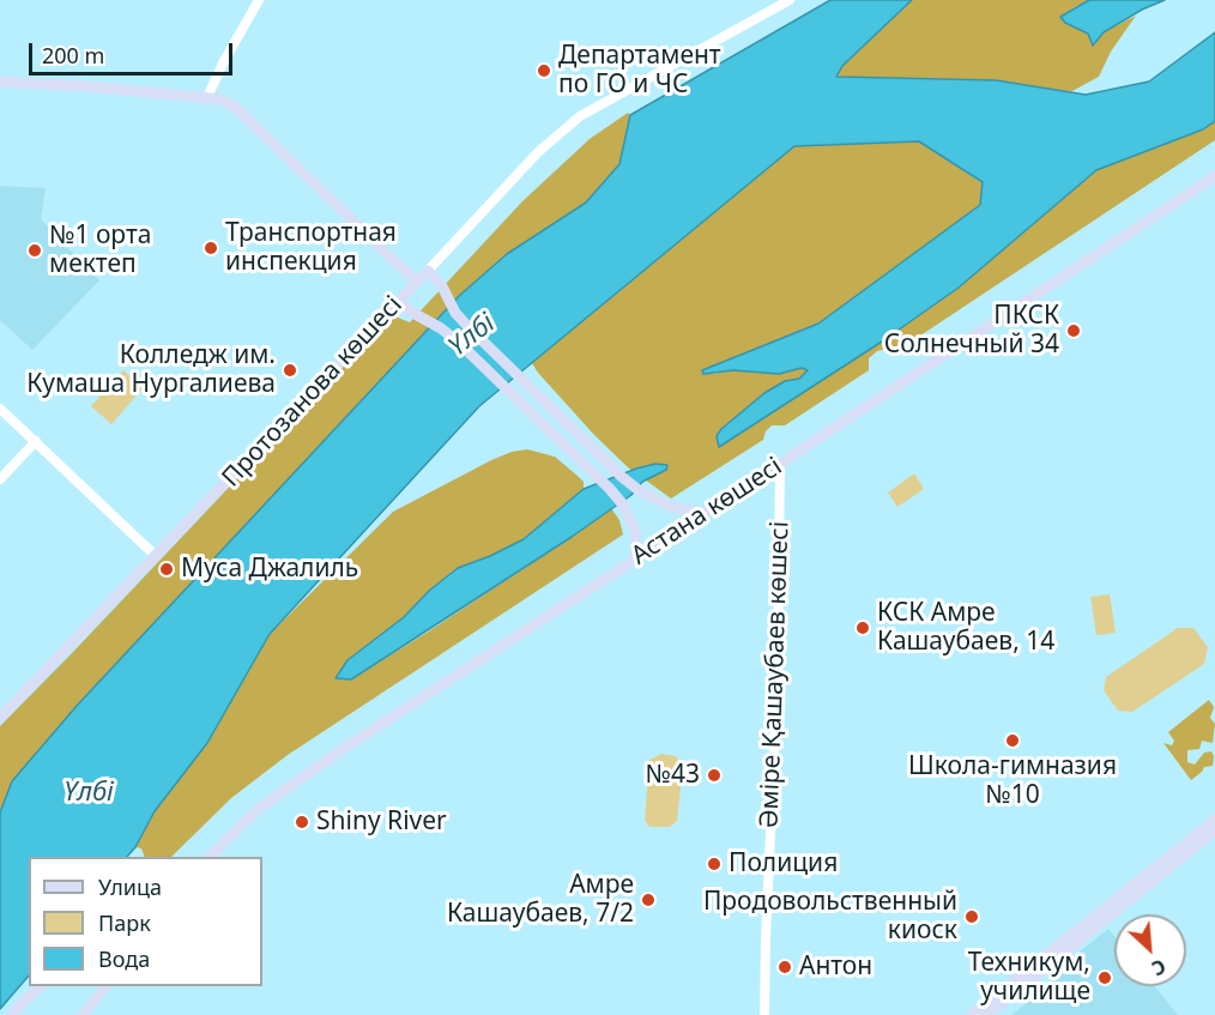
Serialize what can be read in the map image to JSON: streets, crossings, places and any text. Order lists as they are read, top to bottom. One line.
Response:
{"streets":{"main road":["Протозанова көшесі","Астана көшесі"],"street":["Әміре Қашаубаев көшесі"]},"crossings":[["Астана көшесі","Әміре Қашаубаев көшесі"]],"water":["Үлбі"],"places":["Департамент по ГО и ЧС","Транспортная инспекция","№1 орта мектеп","ПКСК Солнечный 34","Колледж им. Кумаша Нургалиева","Муса Джалиль","КСК Амре Кашаубаев, 14","Школа-гимназия №10","№43","Shiny River","Полиция","Амре Кашаубаев, 7/2","Продовольственный киоск","Антон","Техникум, училище"],"legend":["Улица","Парк","Вода"],"scale_bar":"200 m","north":"bottom right"}
